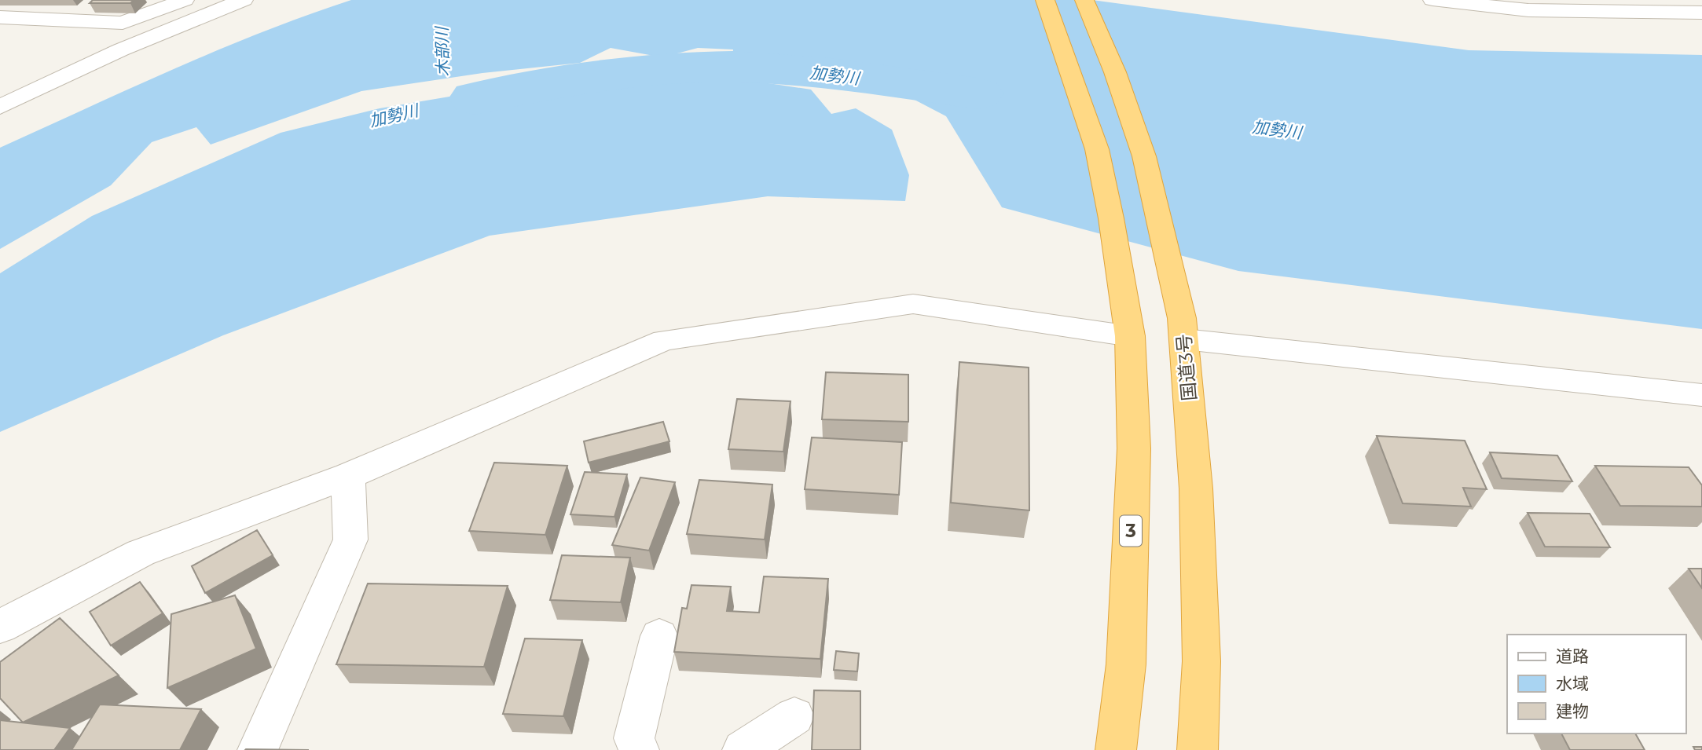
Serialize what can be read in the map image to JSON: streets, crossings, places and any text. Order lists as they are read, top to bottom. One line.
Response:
{"streets":{"highway":["国道3号","3"]},"water":["木部川","加勢川"],"legend":["道路","水域","建物"]}
